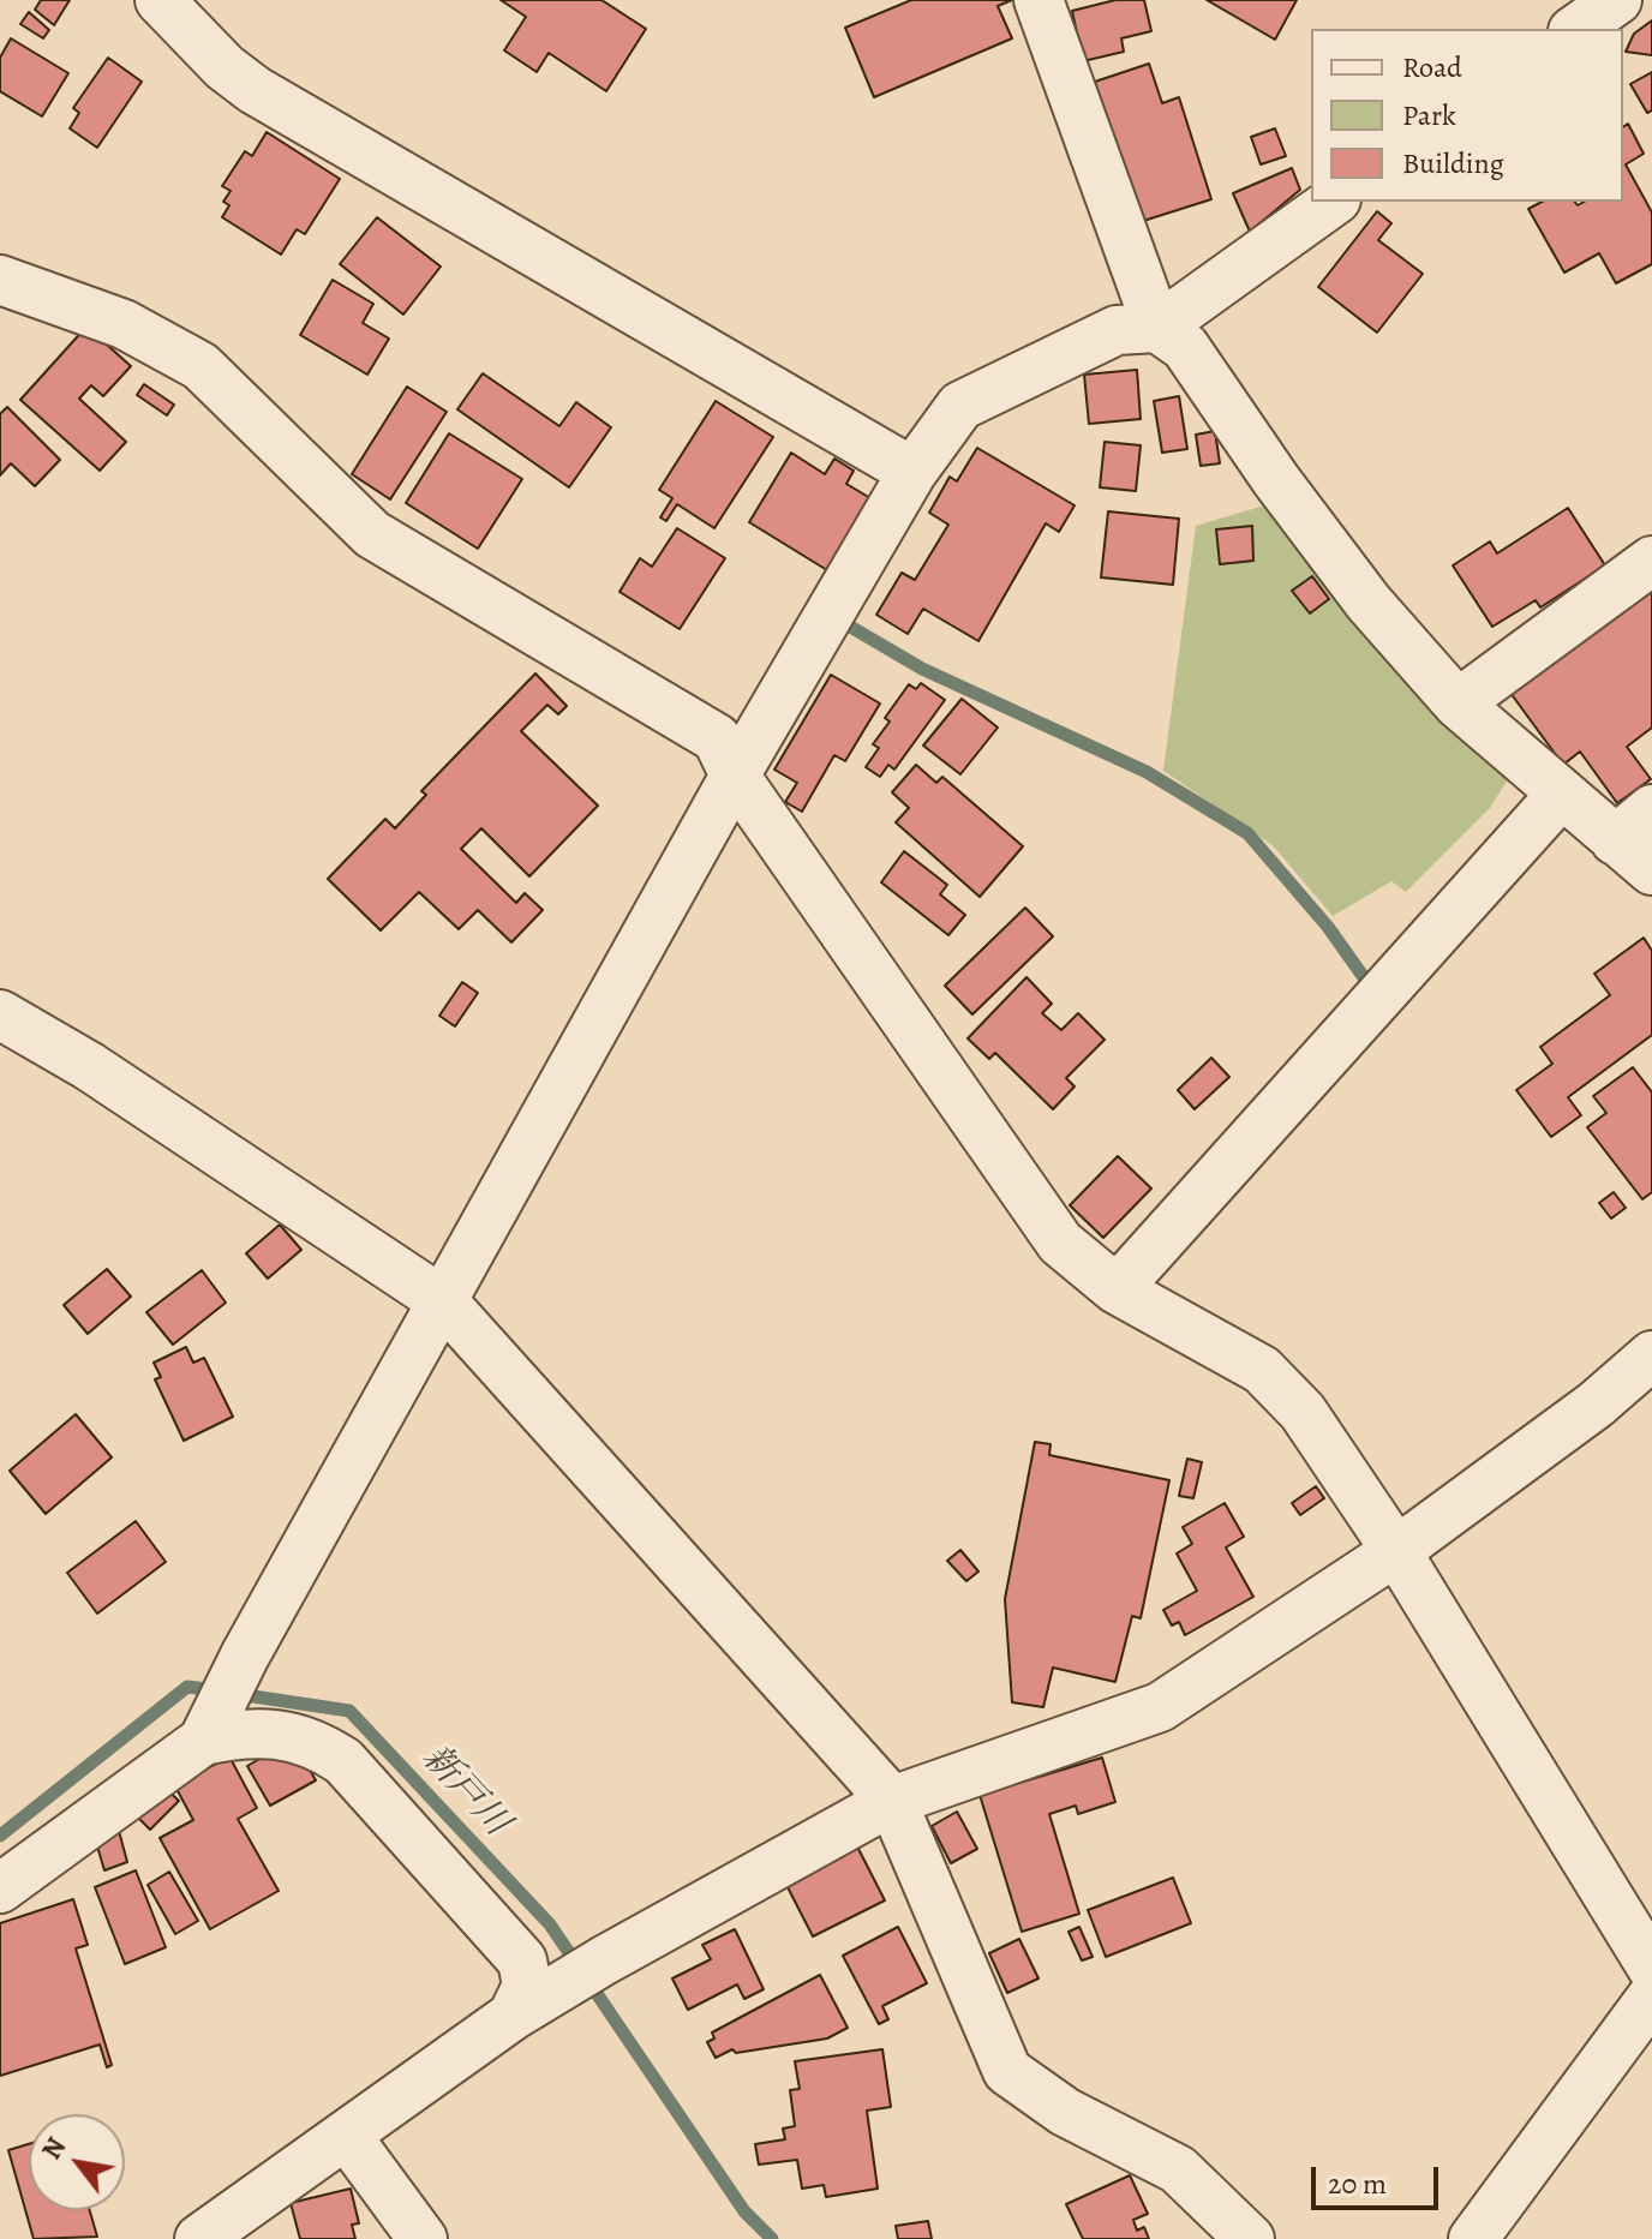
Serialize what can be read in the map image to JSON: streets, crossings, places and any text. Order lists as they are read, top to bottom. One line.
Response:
{"water":["新戸川"],"legend":["Road","Park","Building"],"scale_bar":"20 m","north":"top left"}
